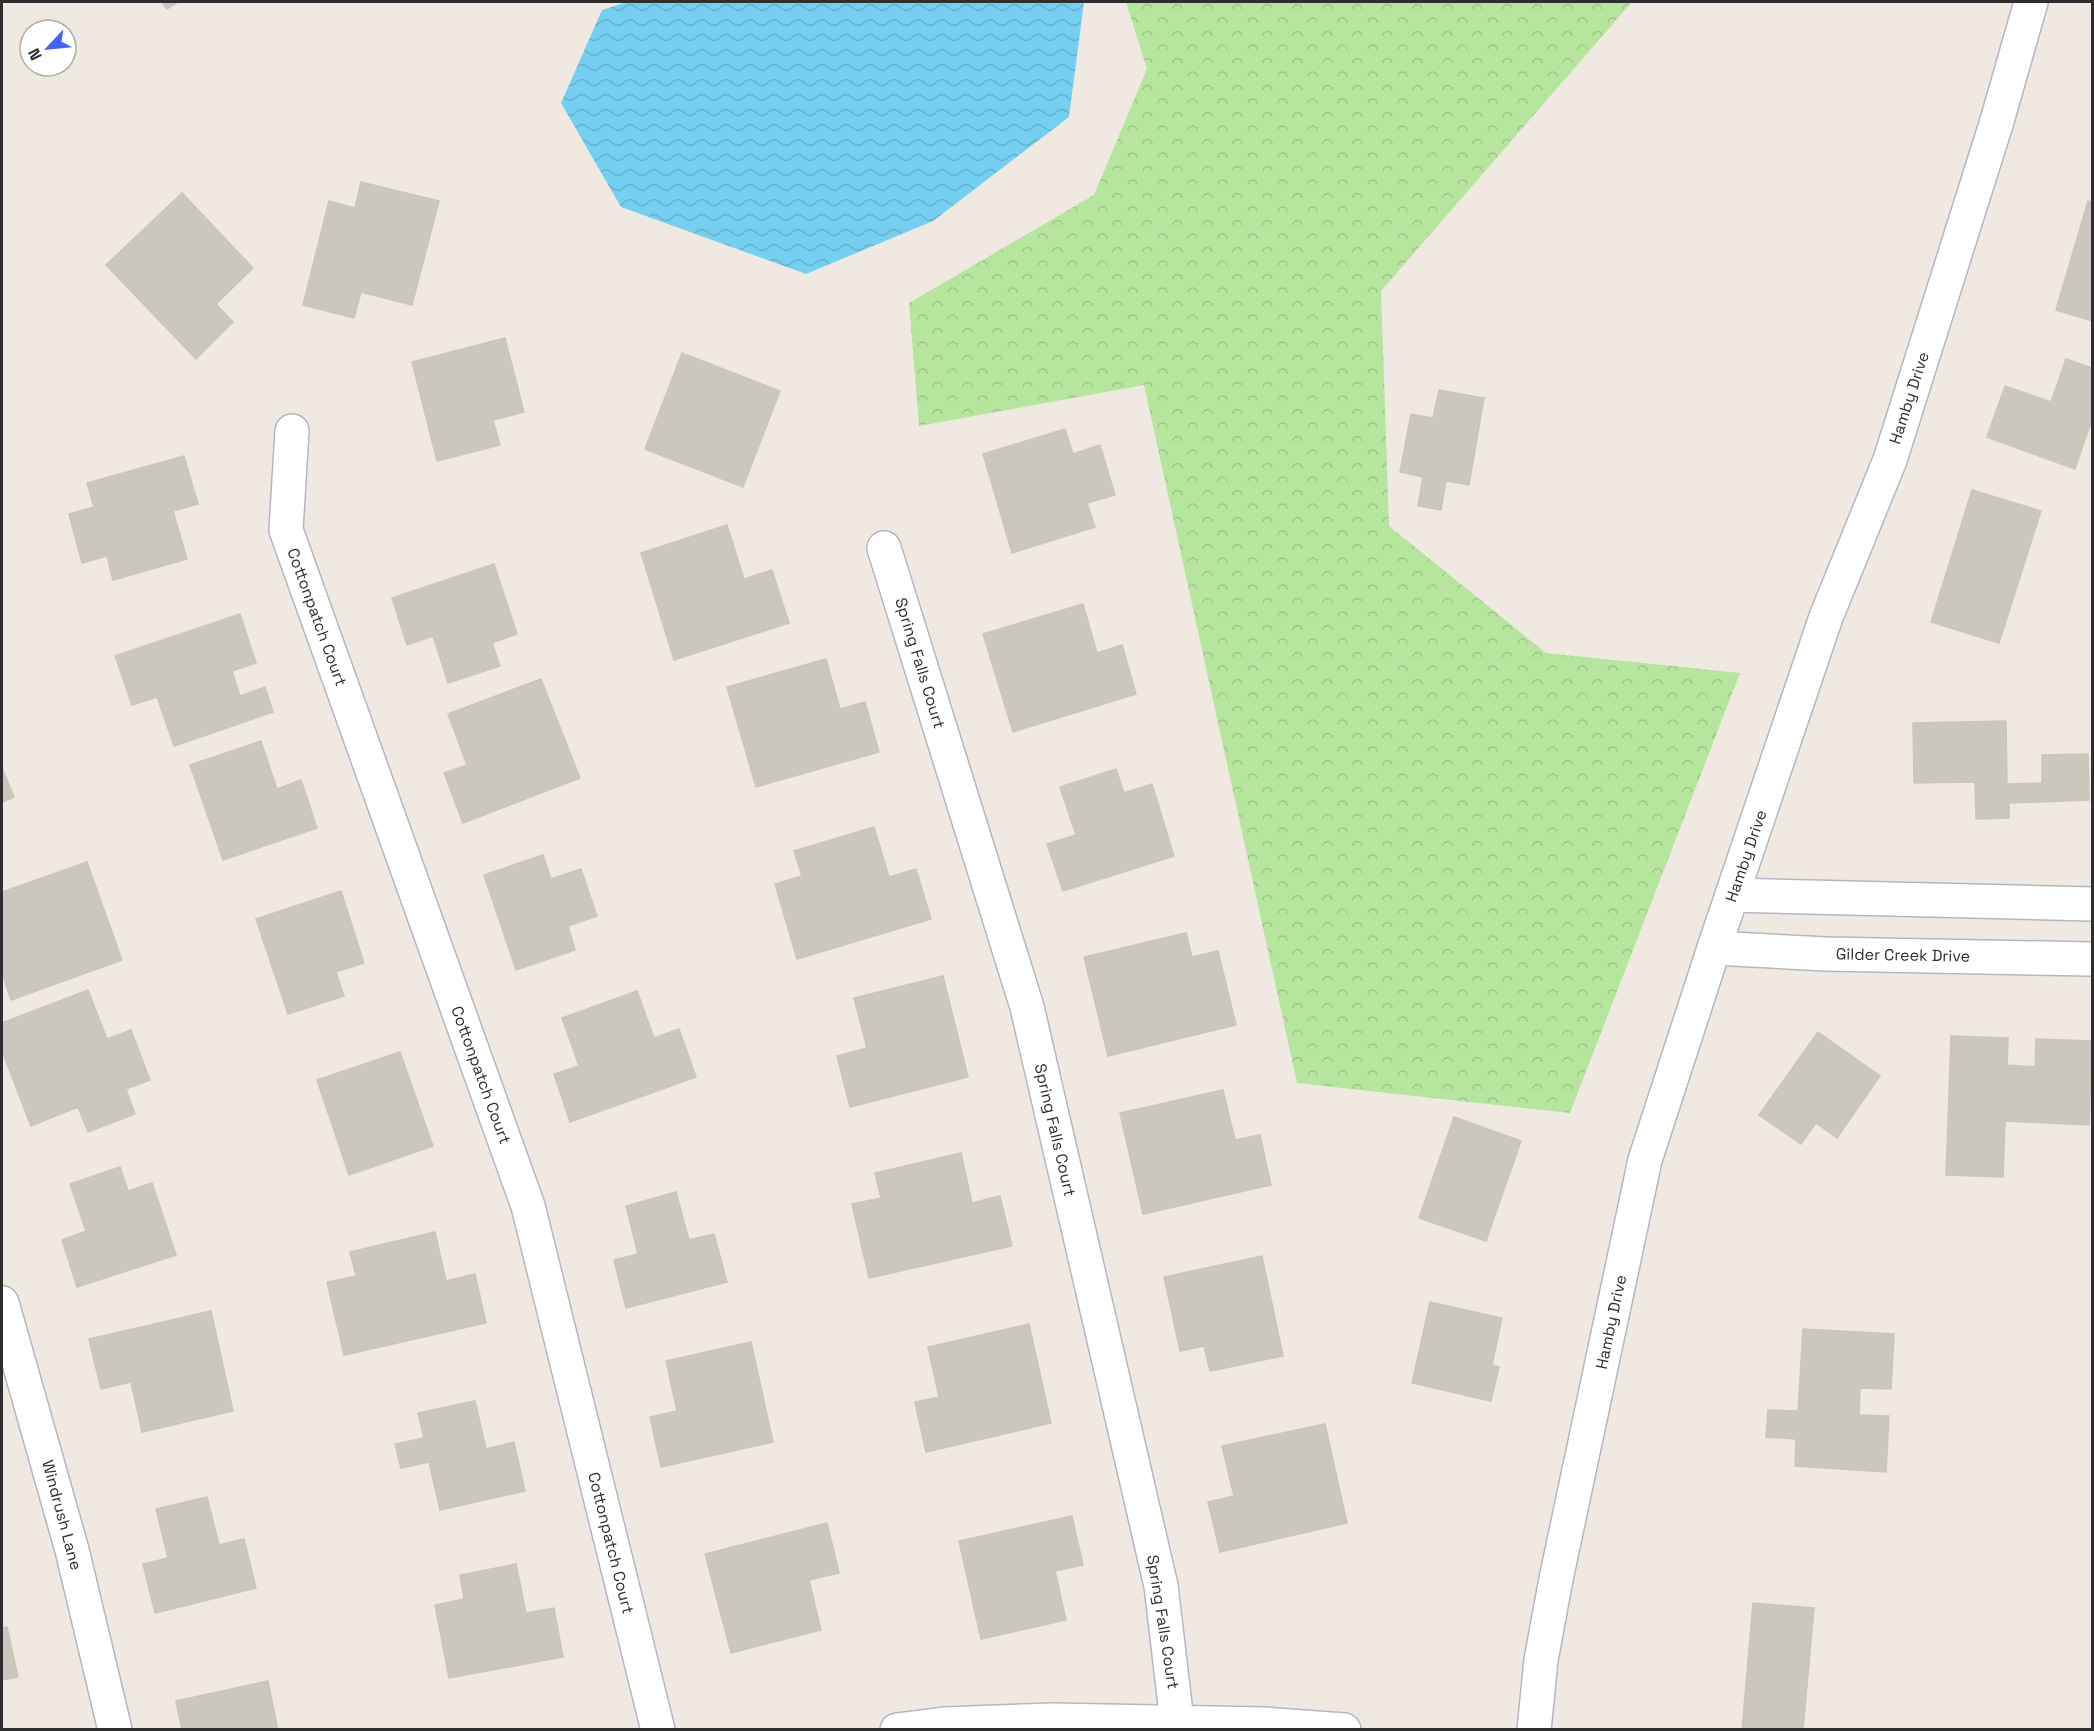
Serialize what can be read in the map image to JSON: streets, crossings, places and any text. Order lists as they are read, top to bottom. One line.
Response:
{"streets":{"street":["Hamby Drive","Cottonpatch Court","Spring Falls Court","Gilder Creek Drive","Windrush Lane"]},"crossings":[["Hamby Drive","Gilder Creek Drive"]],"north":"bottom left"}
